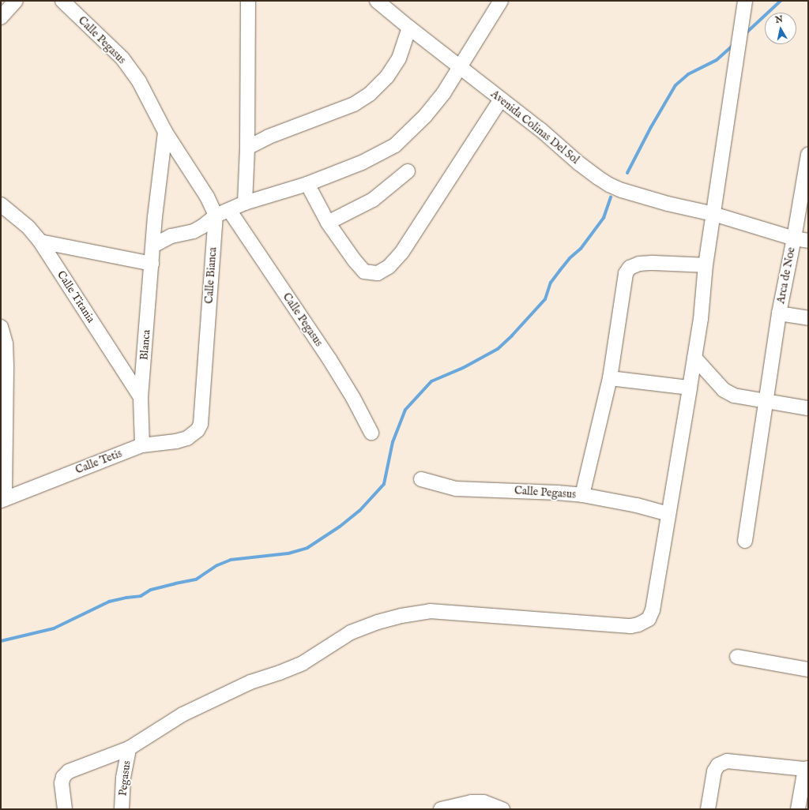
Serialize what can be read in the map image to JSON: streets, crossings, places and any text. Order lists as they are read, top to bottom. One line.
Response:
{"streets":{"street":["Calle Pegasus","Avenida Colinas Del Sol","Calle Bianca","Arca de Noe","Calle Titania","Blanca","Calle Tetis","Pegasus"]},"crossings":[["Calle Pegasus","Calle Bianca"],["Calle Pegasus","Blanca"],["Avenida Colinas Del Sol","Arca de Noe"],["Calle Bianca","Calle Tetis"],["Calle Titania","Blanca"],["Blanca","Calle Tetis"]],"north":"top"}
